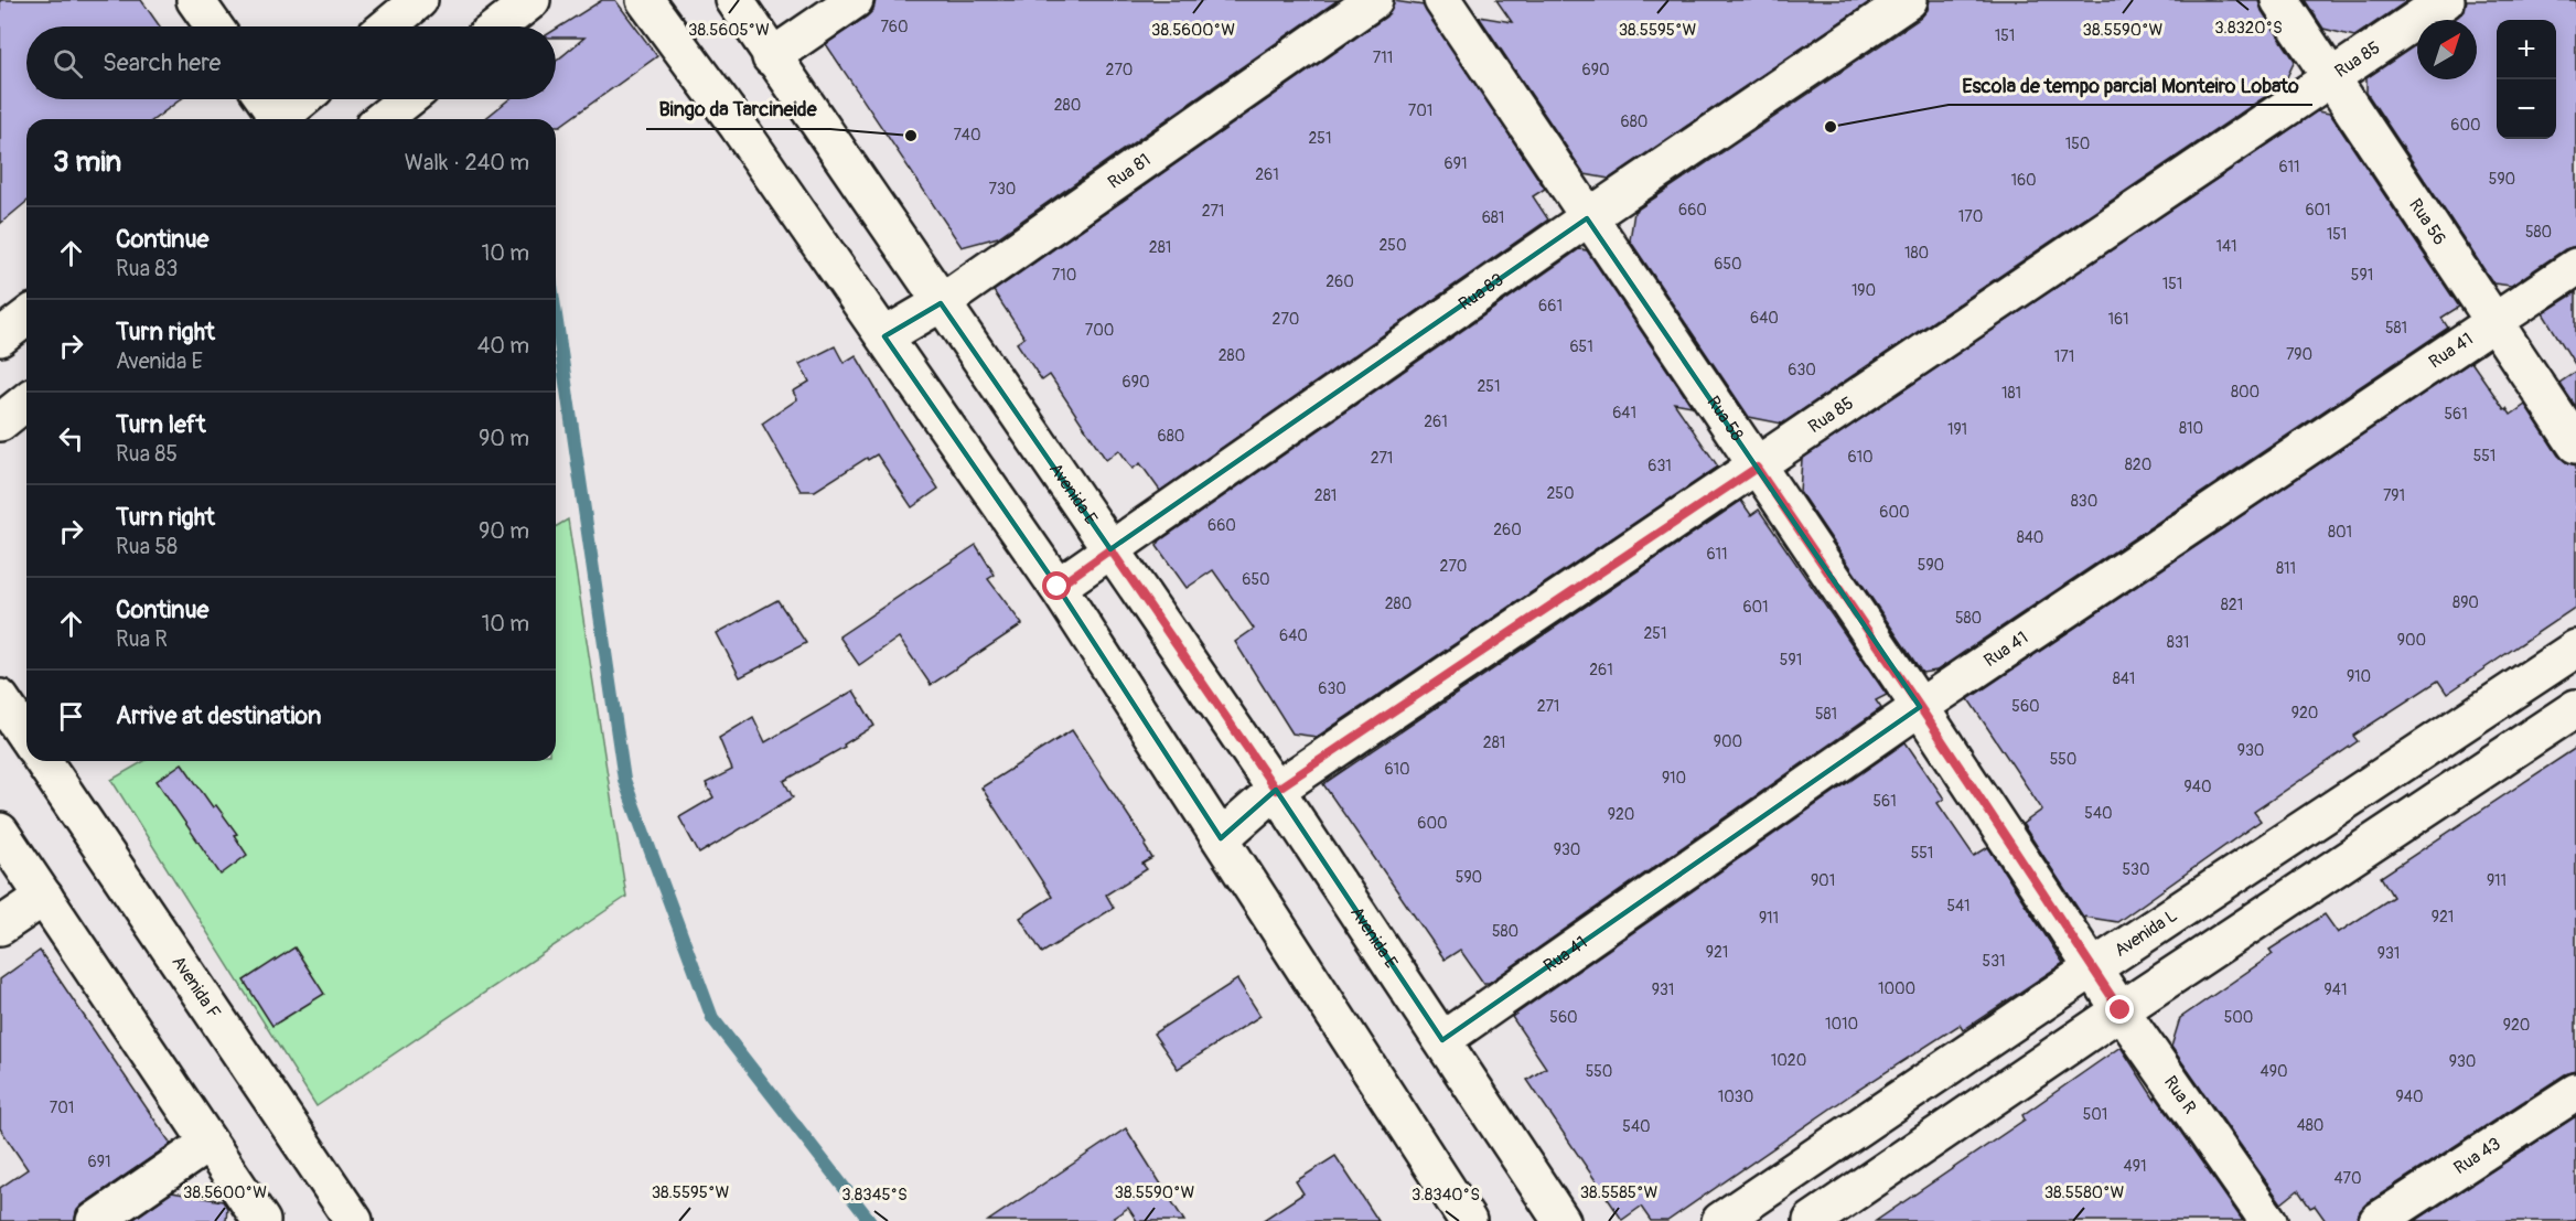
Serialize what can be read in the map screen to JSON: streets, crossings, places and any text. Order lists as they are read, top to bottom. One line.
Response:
{"streets":{"street":["Rua 85","Rua 81","Rua 56","Rua 83","Rua 41","Rua 58","Avenida E","Avenida L","Avenida F","Rua R","Rua 43"]},"crossings":[["Rua 85","Rua 56"],["Rua 85","Rua 58"],["Rua 85","Avenida E"],["Rua 81","Avenida E"],["Rua 56","Rua 41"],["Rua 83","Rua 58"],["Rua 83","Avenida E"],["Rua 41","Rua 58"],["Rua 41","Avenida E"],["Rua 58","Avenida L"],["Rua 58","Rua R"],["Avenida L","Rua R"]],"places":["Escola de tempo parcial Monteiro Lobato","Bingo da Tarcineide"],"house_numbers":["760","151","711","270","690","280","701","680","600","740","251","150","691","611","261","590","160","730","660","601","271","170","681","580","151","250","141","281","180","650","710","591","260","151","190","661","640","270","161","581","700","651","790","280","171","630","690","251","800","181","641","561","261","810","191","680","551","610","271","820","631","250","281","791","830","600","660","260","801","840","611","590","270","811","650","890","280","821","601","580","251","640","900","831","591","261","910","841","630","271","560","920","581","900","281","930","550","610","910","940","561","540","920","600","930","551","530","590","901","911","541","921","911","580","921","931","531","1000","931","941","560","500","1010","920","1020","930","550","490","1030","940","701","501","480","540","691","491","470"],"north":"top right","page":{"map_buttons":["+","−"],"search":"Search here","heading":["3 min","Walk · 240 m"],"list":[["Continue","Rua 83","10 m"],["Turn right","Avenida E","40 m"],["Turn left","Rua 85","90 m"],["Turn right","Rua 58","90 m"],["Continue","Rua R","10 m"],"Arrive at destination"]},"coordinates":["3.8320°S","38.5605°W","38.5600°W","38.5590°W","38.5595°W","38.5585°W","38.5580°W","3.8345°S","3.8340°S"]}
